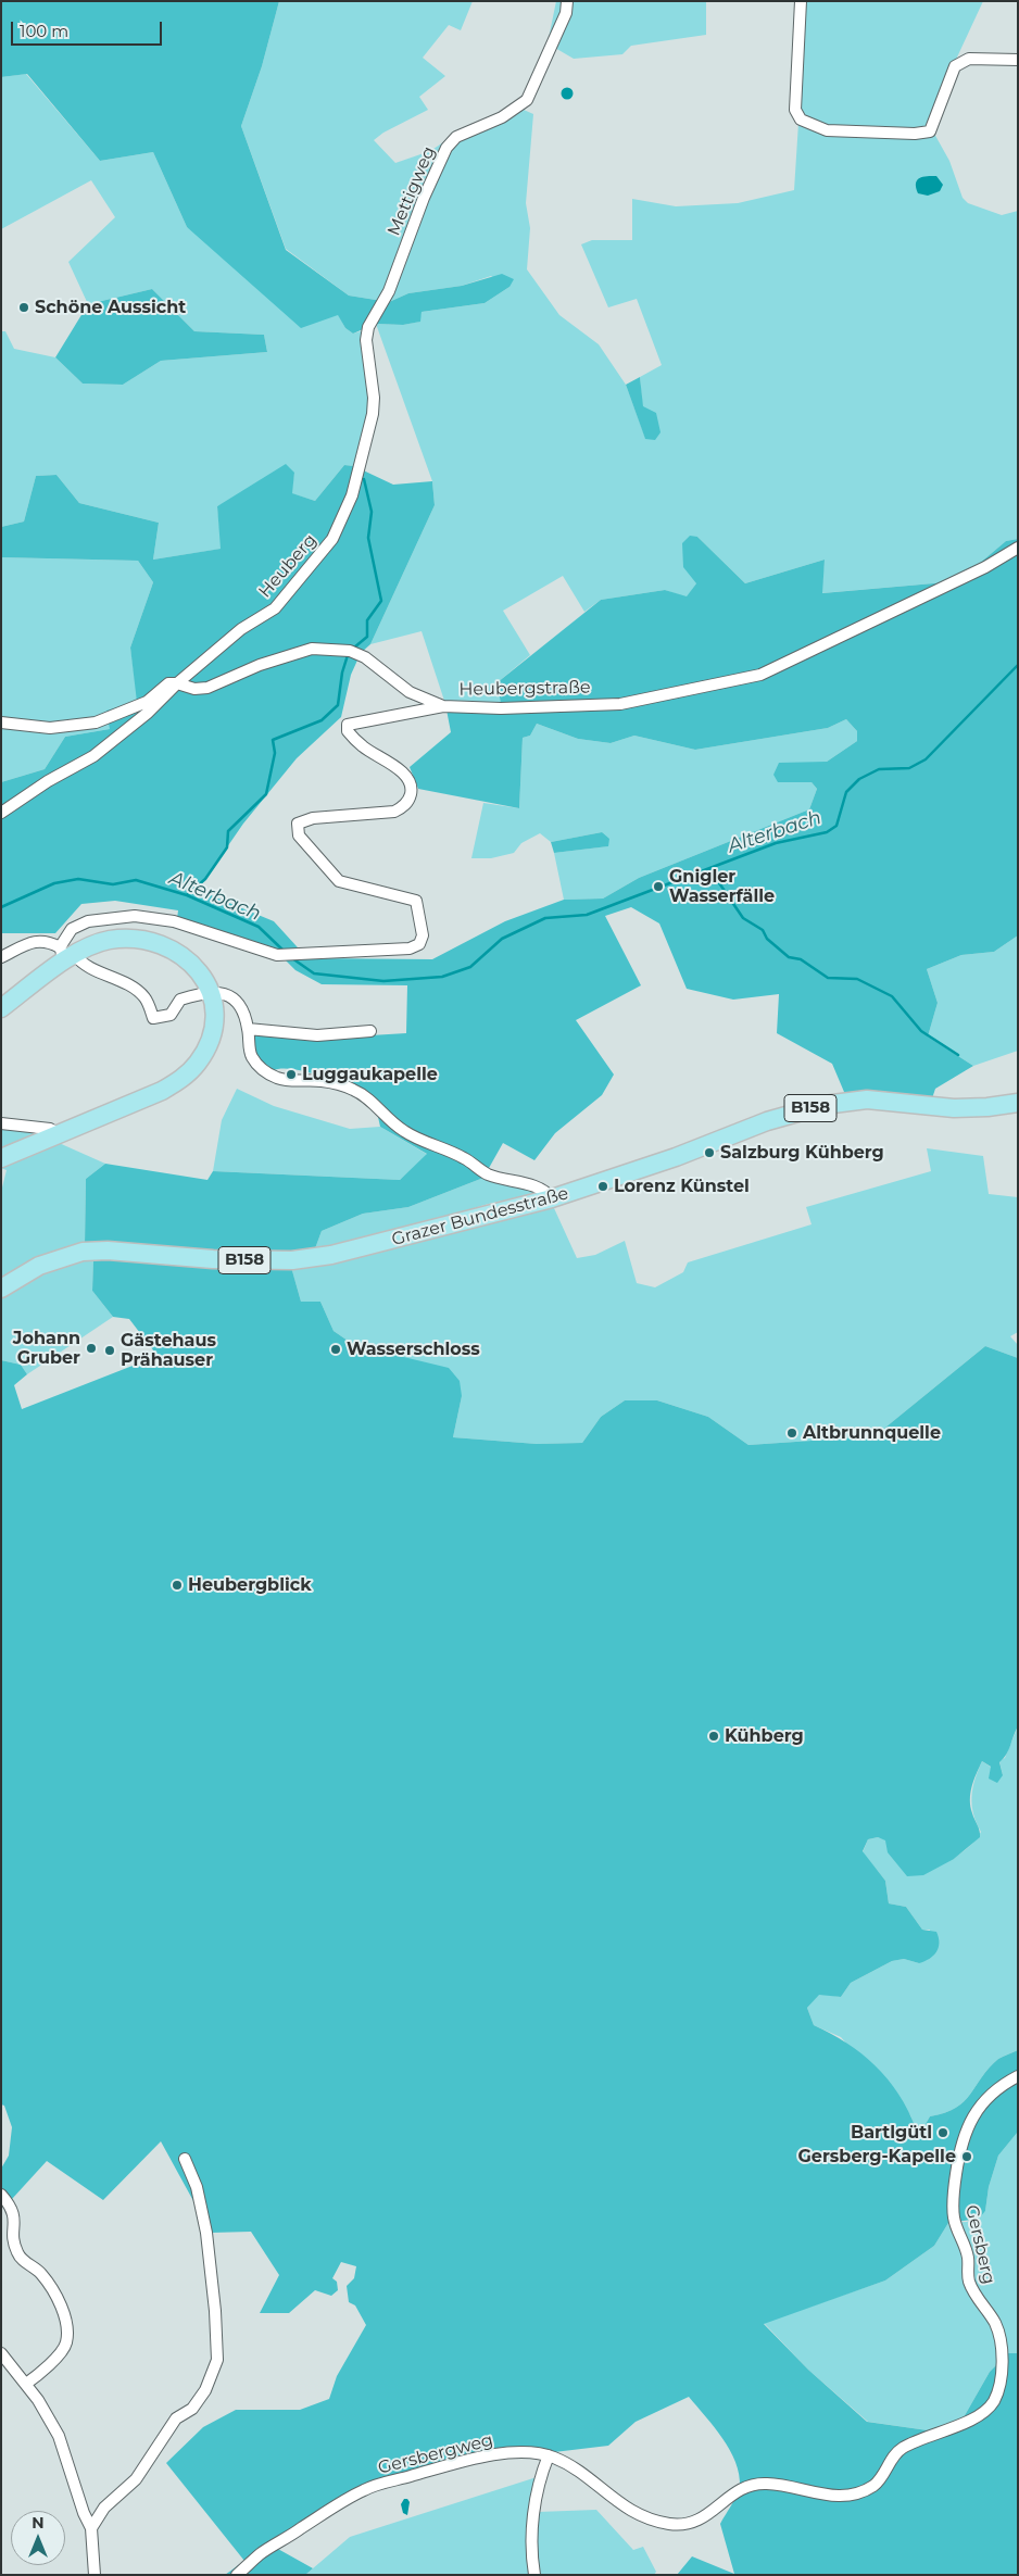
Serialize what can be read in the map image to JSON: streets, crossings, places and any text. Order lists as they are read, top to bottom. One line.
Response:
{"streets":{"main road":["B158","Grazer Bundesstraße"],"street":["Mettigweg","Heuberg","Heubergstraße","Gersberg","Gersbergweg"]},"crossings":[["Mettigweg","Heuberg"],["Heuberg","Heubergstraße"],["Gersberg","Gersbergweg"]],"water":["Alterbach"],"places":["Schöne Aussicht","Gnigler Wasserfälle","Luggaukapelle","Salzburg Kühberg","Lorenz Künstel","Johann Gruber","Wasserschloss","Gästehaus Prähauser","Altbrunnquelle","Heubergblick","Kühberg","Bartlgütl","Gersberg-Kapelle"],"scale_bar":"100 m","north":"top"}
